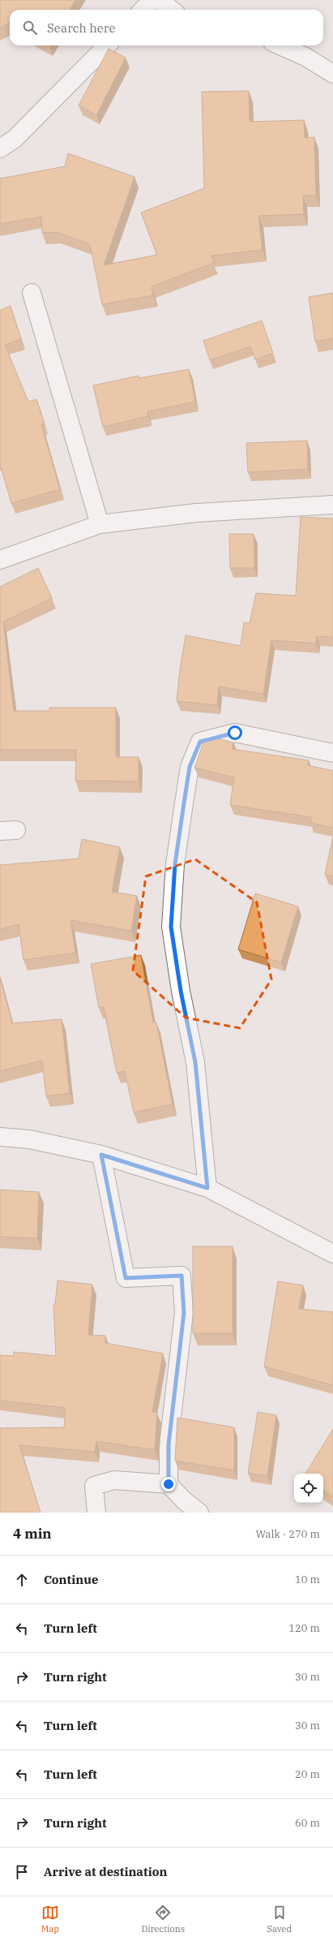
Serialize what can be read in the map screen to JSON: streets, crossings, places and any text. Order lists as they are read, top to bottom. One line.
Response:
{"page":{"search":"Search here","heading":["4 min","Walk · 270 m"],"list":[["Continue","10 m"],["Turn left","120 m"],["Turn right","30 m"],["Turn left","30 m"],["Turn left","20 m"],["Turn right","60 m"],"Arrive at destination"],"nav":["Map","Directions","Saved"]}}
